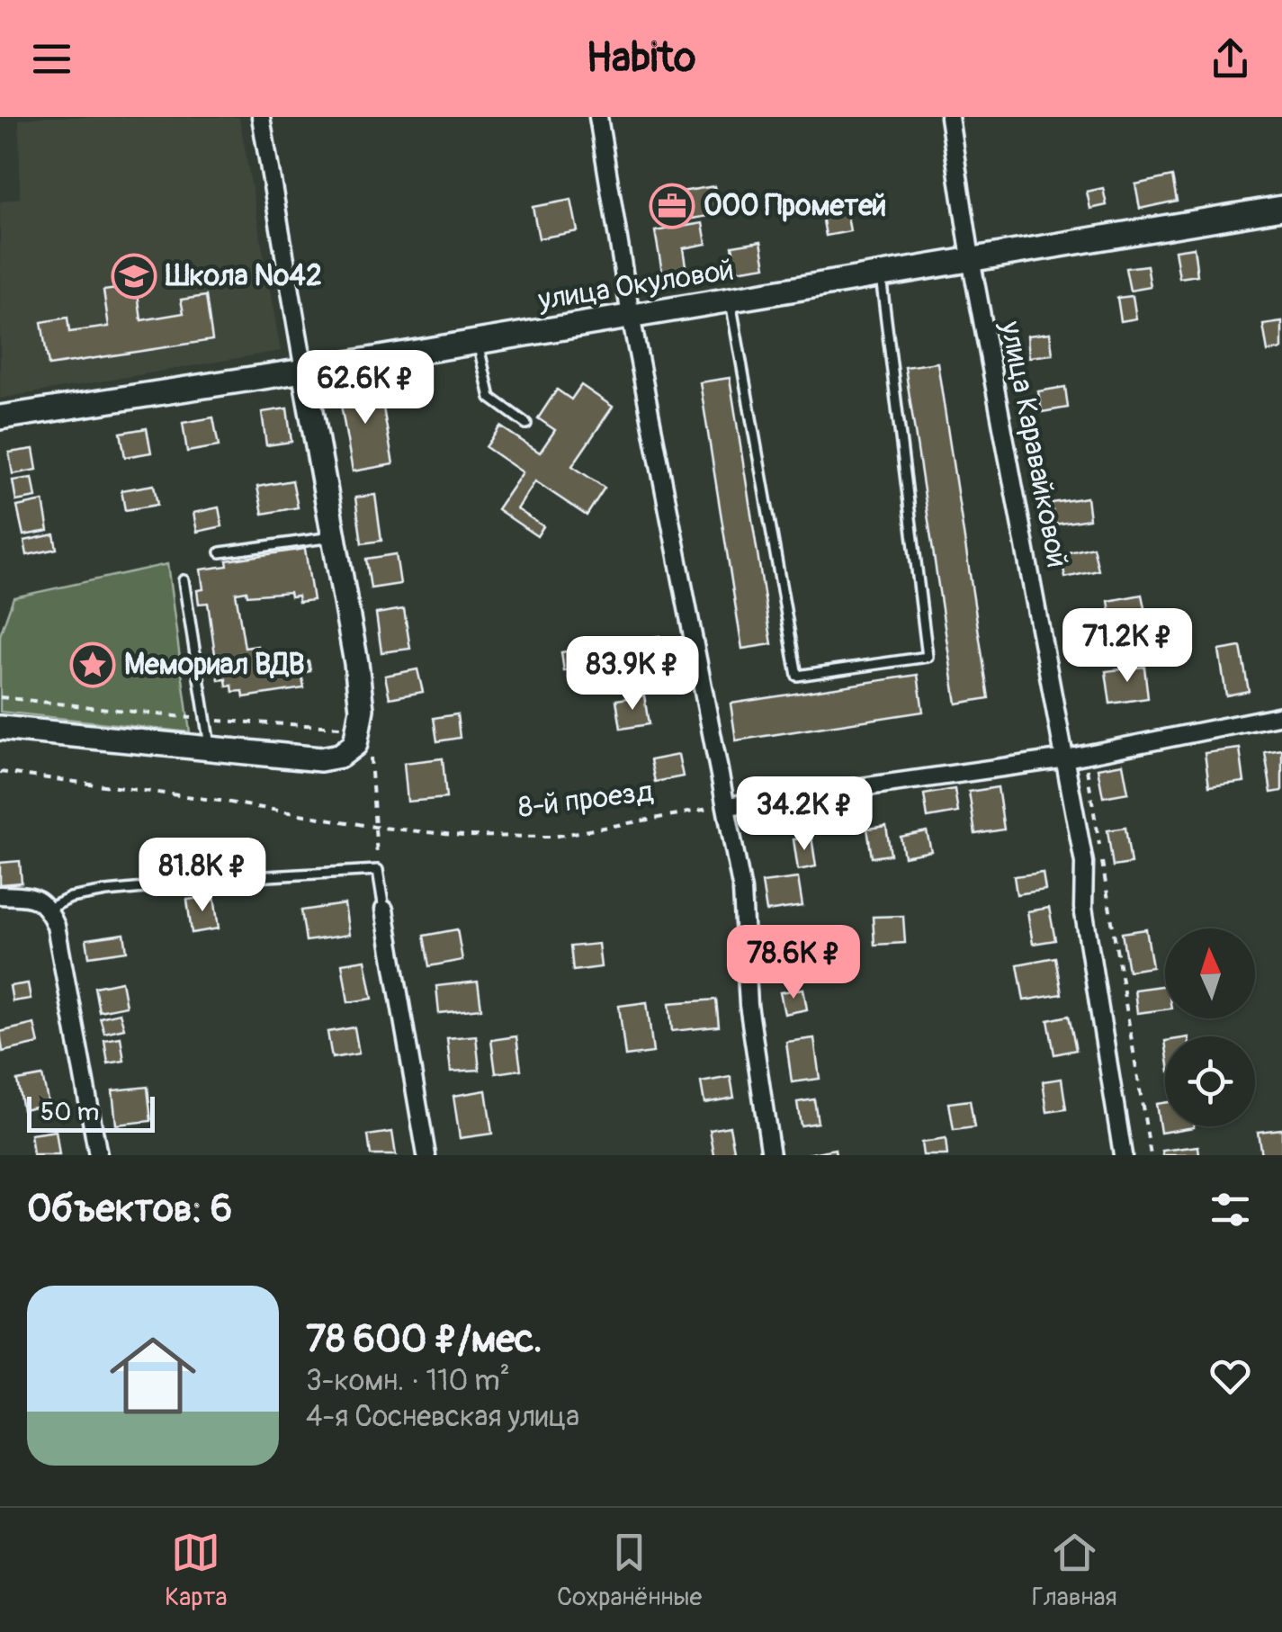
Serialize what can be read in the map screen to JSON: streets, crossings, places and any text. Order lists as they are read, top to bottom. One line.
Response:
{"streets":{"main road":["улица Окуловой"],"street":["улица Каравайковой"],"path":["8-й проезд"]},"crossings":[["улица Окуловой","улица Каравайковой"]],"places":{"office":["ООО Прометей"],"school or university":["Школа №42"],"place":["Мемориал ВДВ"]},"scale_bar":"50 m","north":"top","page":{"header":"Habito","price":["62.6K ₽","71.2K ₽","83.9K ₽","34.2K ₽","81.8K ₽","78.6K ₽"],"scale":"50 m","heading":"Объектов: 6","list":[{"name":"78 600 ₽/мес.","note":"3-комн. · 110 m² · 4-я Сосневская улица"}],"tabs":["Карта","Сохранённые","Главная"]}}
